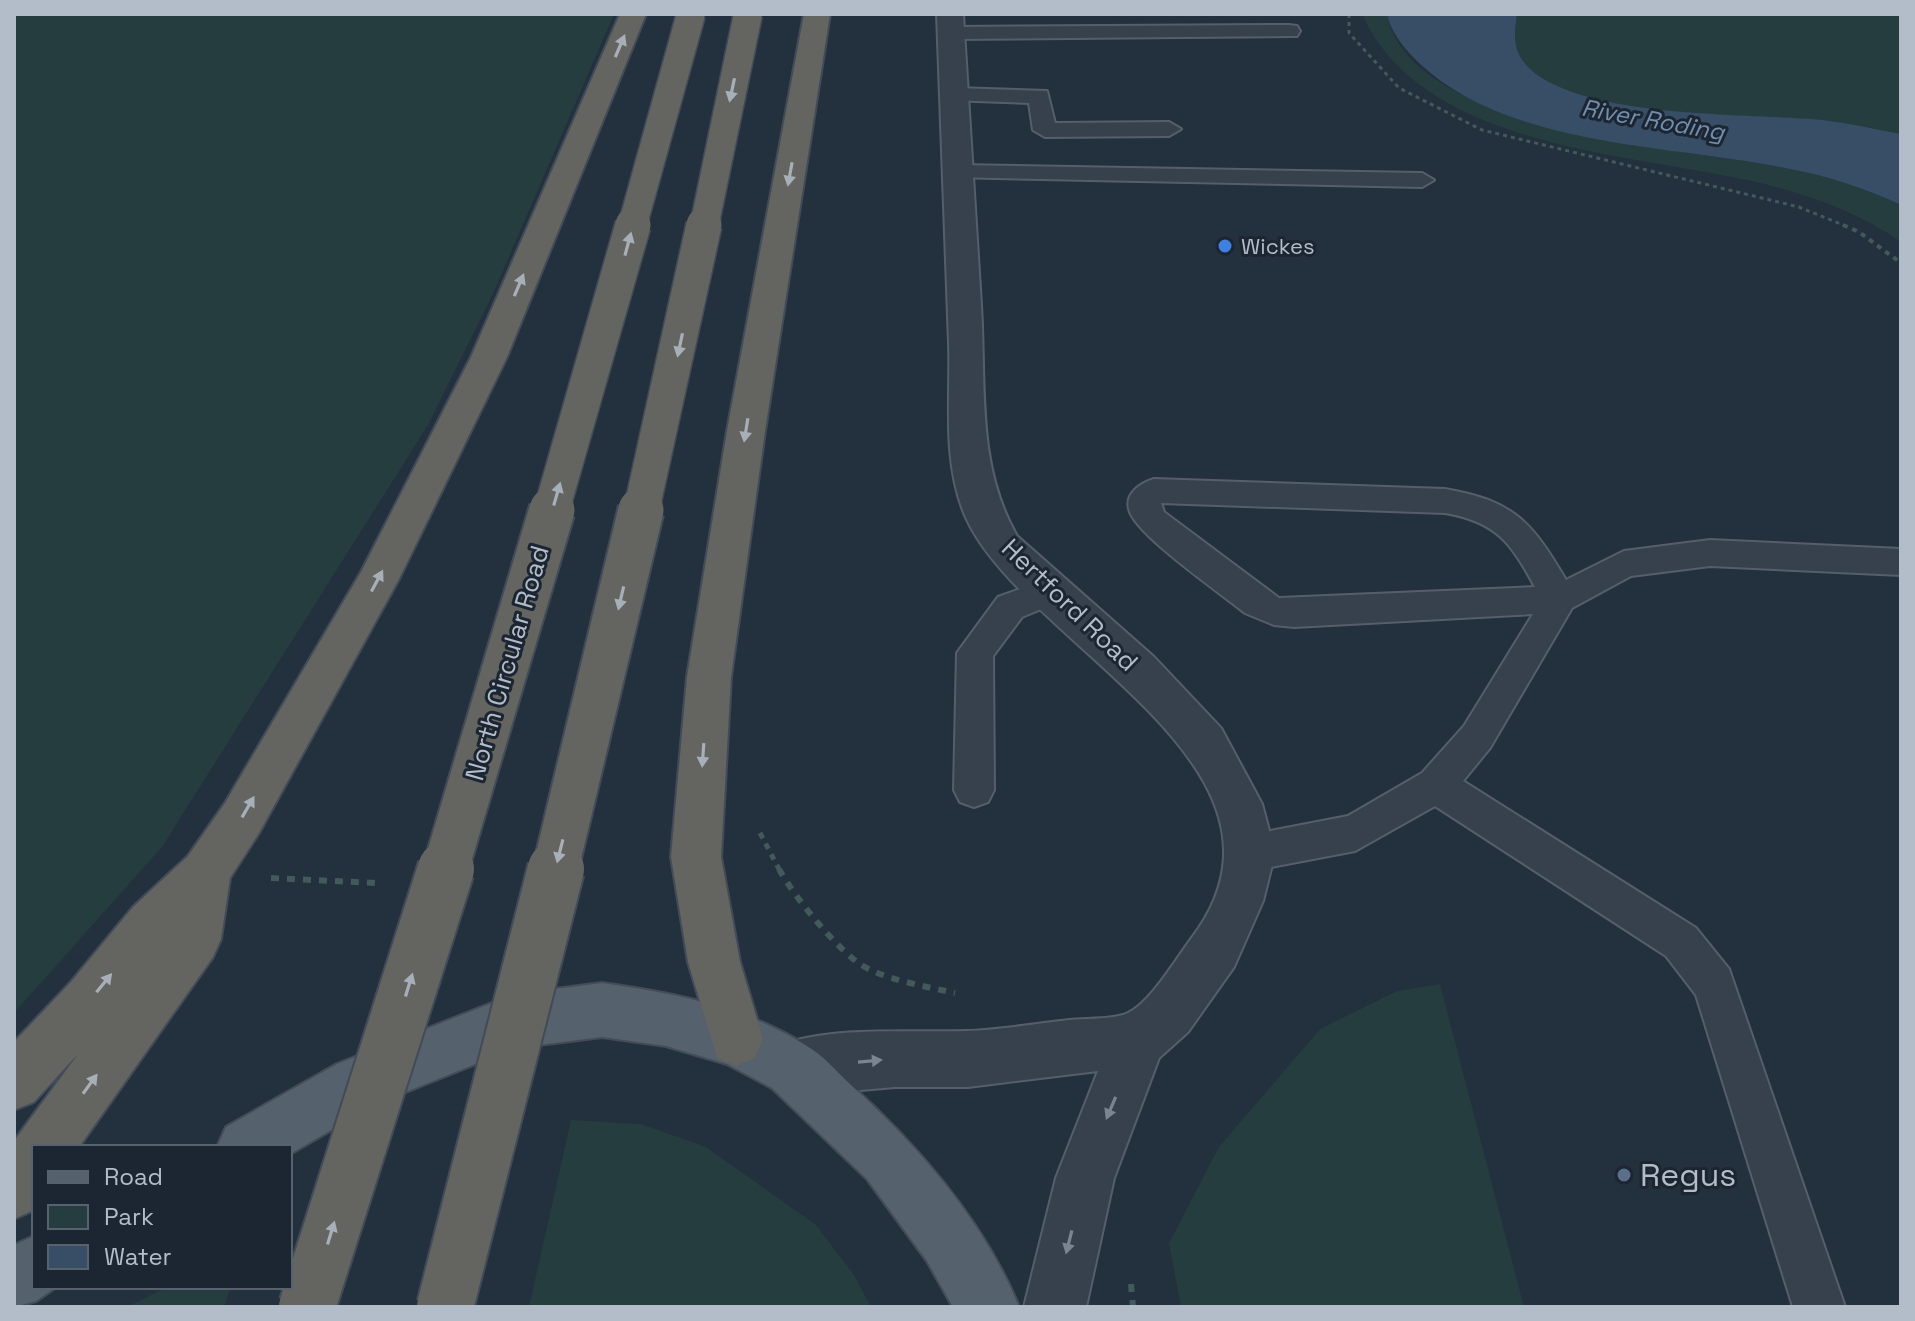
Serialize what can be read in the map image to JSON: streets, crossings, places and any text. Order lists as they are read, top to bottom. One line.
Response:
{"streets":{"highway":["North Circular Road"],"street":["Hertford Road"]},"water":["River Roding"],"places":["Wickes","Regus"],"legend":["Road","Park","Water"]}
